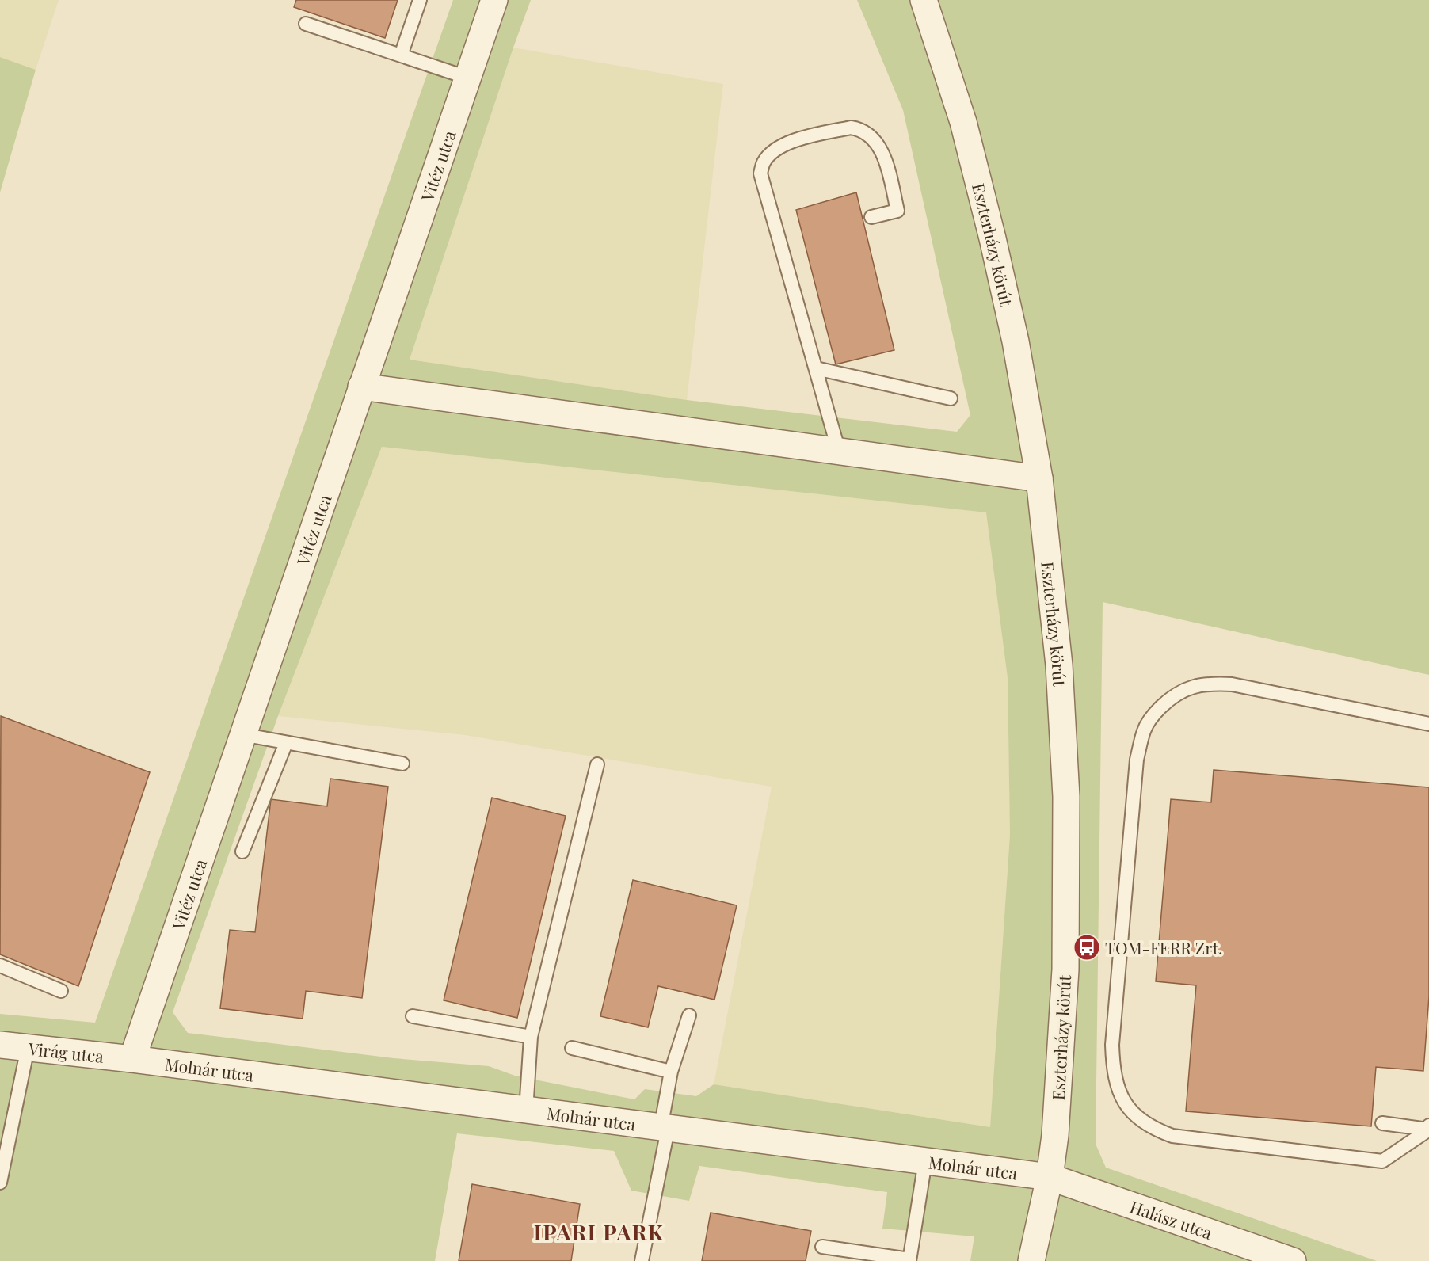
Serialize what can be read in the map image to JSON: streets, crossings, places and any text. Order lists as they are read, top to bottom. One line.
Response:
{"streets":{"street":["Vitéz utca","Eszterházy körút","Virág utca","Molnár utca","Halász utca"]},"crossings":[["Vitéz utca","Virág utca"],["Vitéz utca","Molnár utca"],["Eszterházy körút","Molnár utca"],["Eszterházy körút","Halász utca"],["Virág utca","Molnár utca"],["Molnár utca","Halász utca"]],"districts":["IPARI PARK"],"places":{"bus stop":["TOM-FERR Zrt."]}}
